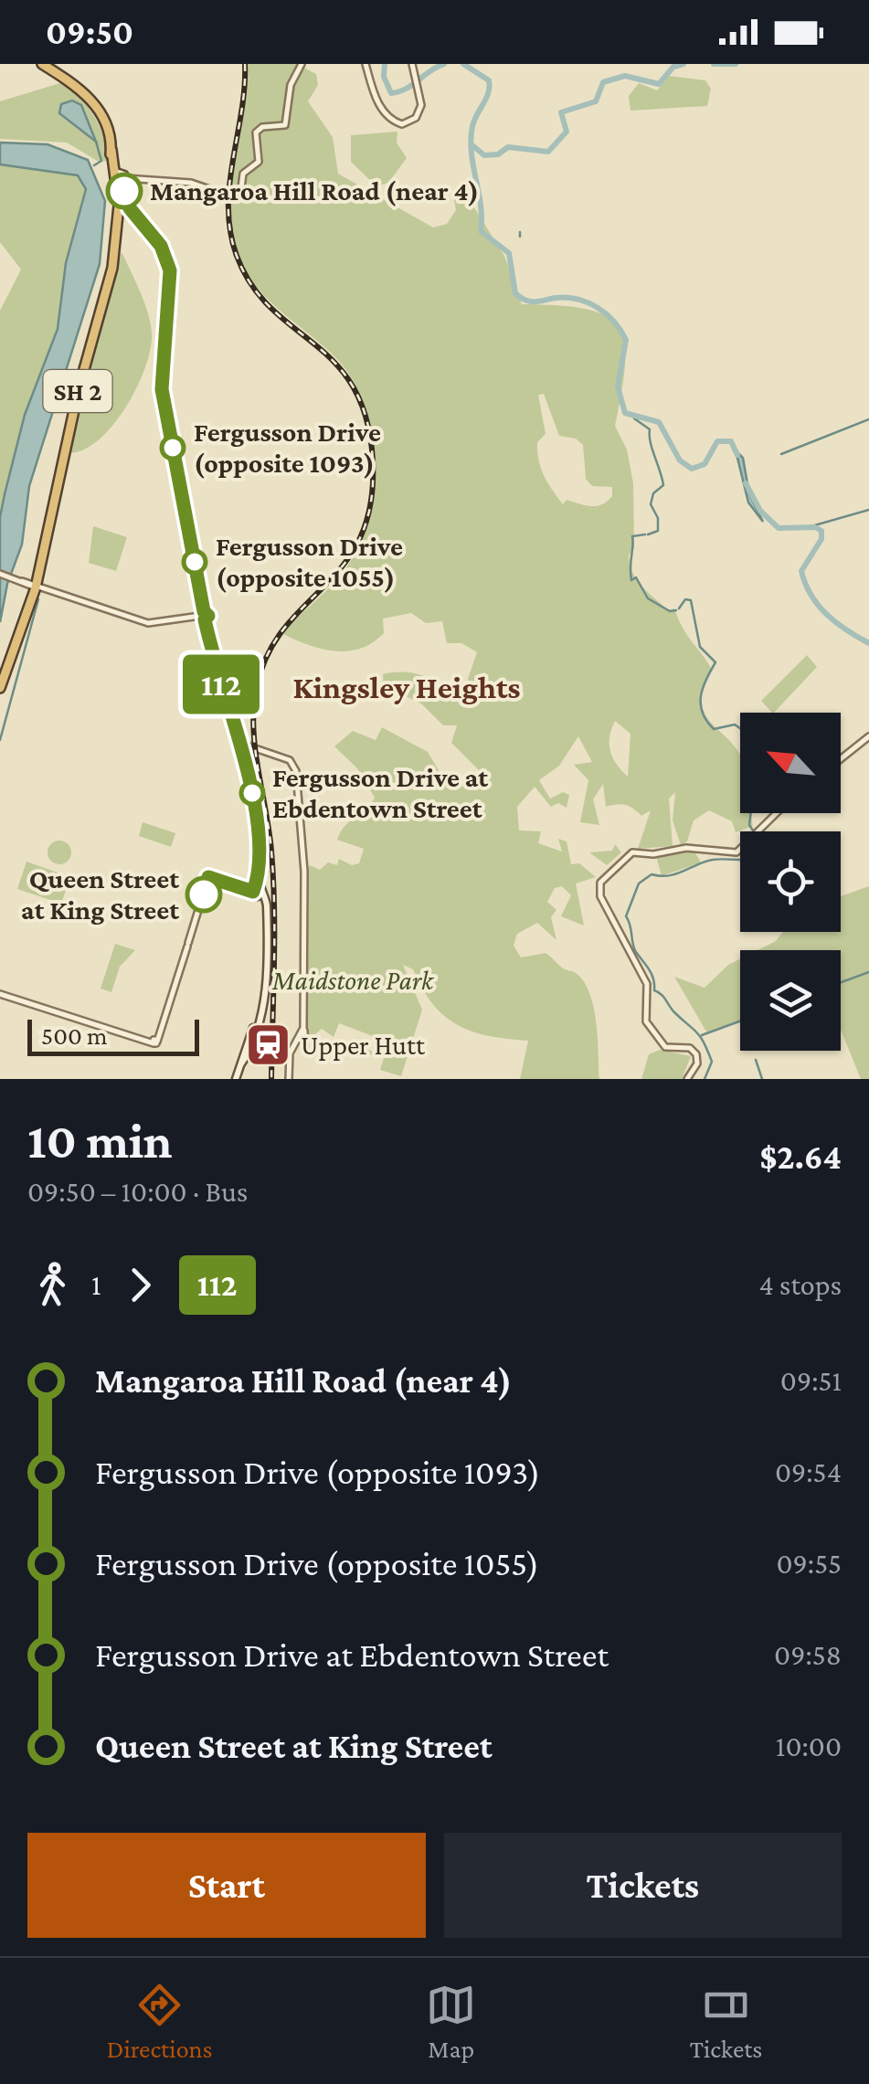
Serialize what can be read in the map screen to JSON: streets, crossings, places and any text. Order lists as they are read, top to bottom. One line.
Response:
{"streets":{"highway":["SH 2"]},"districts":["Kingsley Heights"],"parks":["Maidstone Park"],"places":{"other":["Mangaroa Hill Road (near 4)","Fergusson Drive (opposite 1093)","Fergusson Drive (opposite 1055)","Fergusson Drive at Ebdentown Street","Queen Street at King Street"],"station":["Upper Hutt"]},"lines":["bus line 112"],"scale_bar":"500 m","north":"top left","page":{"status":"09:50","on_map":"112","scale":"500 m","heading":["10 min","09:50 – 10:00 · Bus","$2.64"],"legs":["1","112","4 stops"],"list":[{"name":"Mangaroa Hill Road (near 4)","value":"09:51"},{"name":"Fergusson Drive (opposite 1093)","value":"09:54"},{"name":"Fergusson Drive (opposite 1055)","value":"09:55"},{"name":"Fergusson Drive at Ebdentown Street","value":"09:58"},{"name":"Queen Street at King Street","value":"10:00"}],"buttons":["Start","Tickets"],"tabs":["Directions","Map","Tickets"]}}
